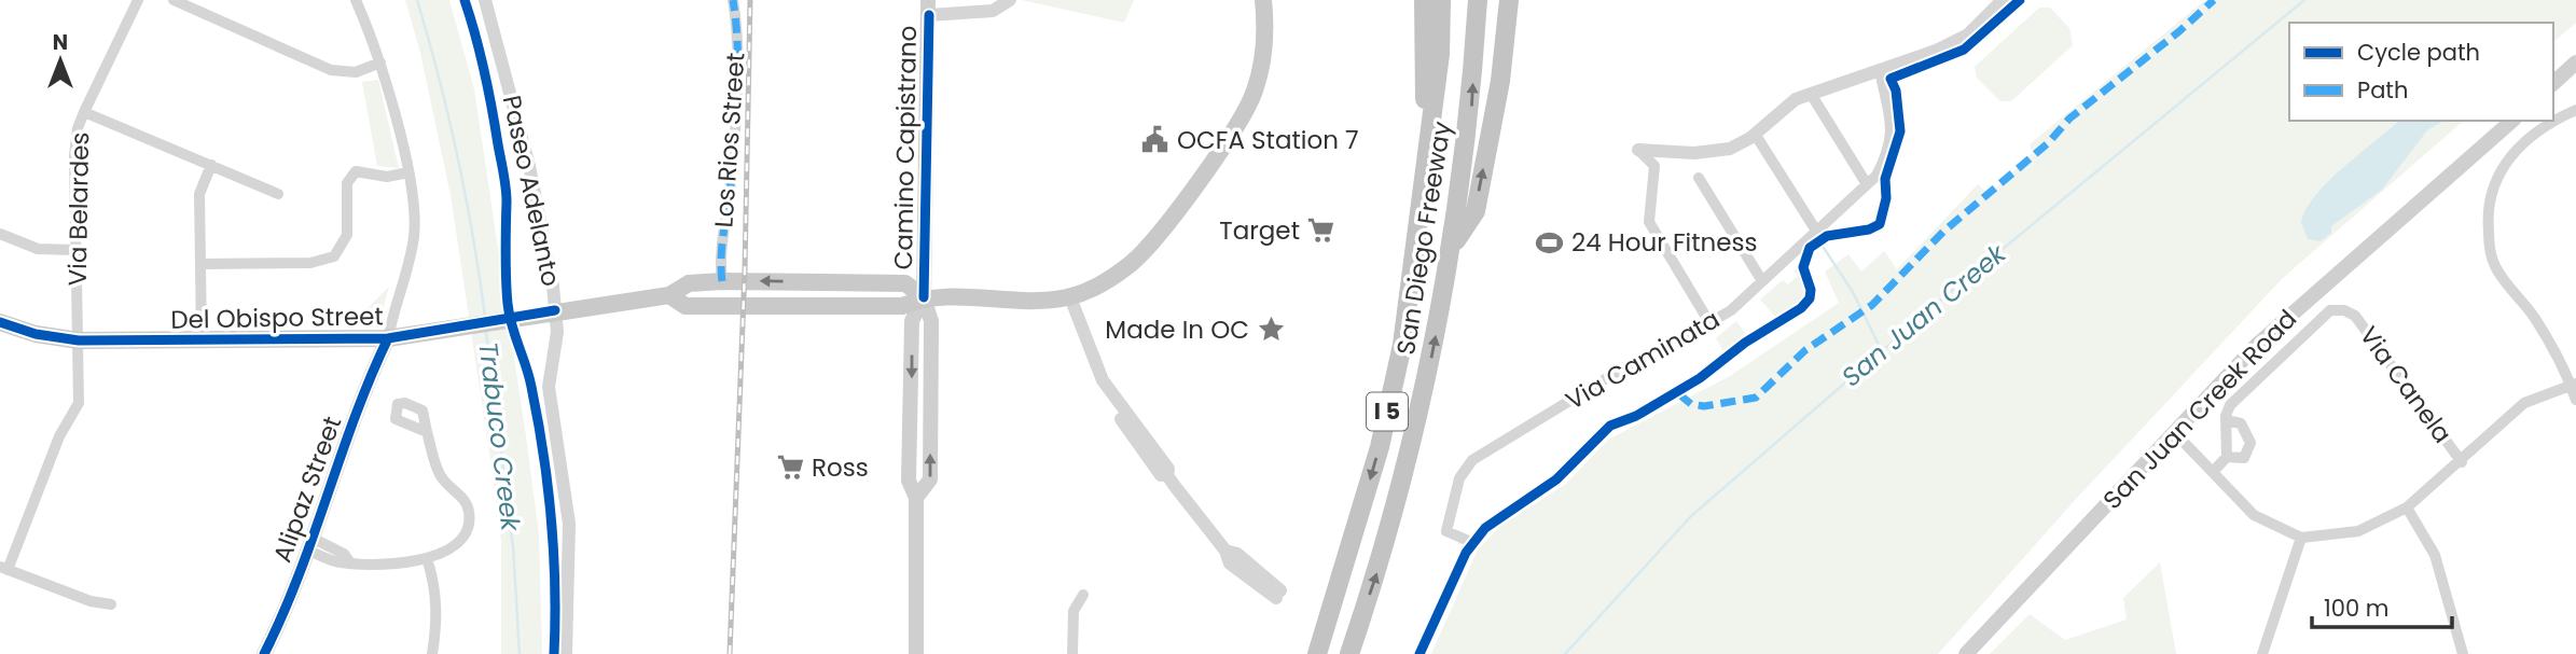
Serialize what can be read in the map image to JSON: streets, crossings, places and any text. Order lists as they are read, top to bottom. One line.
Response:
{"streets":{"highway":["San Diego Freeway","I 5"],"main road":["Camino Capistrano","Del Obispo Street","San Juan Creek Road","Alipaz Street"],"street":["Los Rios Street","Paseo Adelanto","Via Belardes","Via Caminata","Via Canela"]},"crossings":[["Los Rios Street","Del Obispo Street"],["Camino Capistrano","Del Obispo Street"],["Paseo Adelanto","Del Obispo Street"],["Via Belardes","Del Obispo Street"],["Del Obispo Street","Alipaz Street"]],"water":["San Juan Creek","Trabuco Creek"],"places":{"public building":["OCFA Station 7"],"supermarket":["Target","Ross"],"sports":["24 Hour Fitness"],"place":["Made In OC"]},"legend":["Cycle path","Path"],"scale_bar":"100 m","north":"top"}
